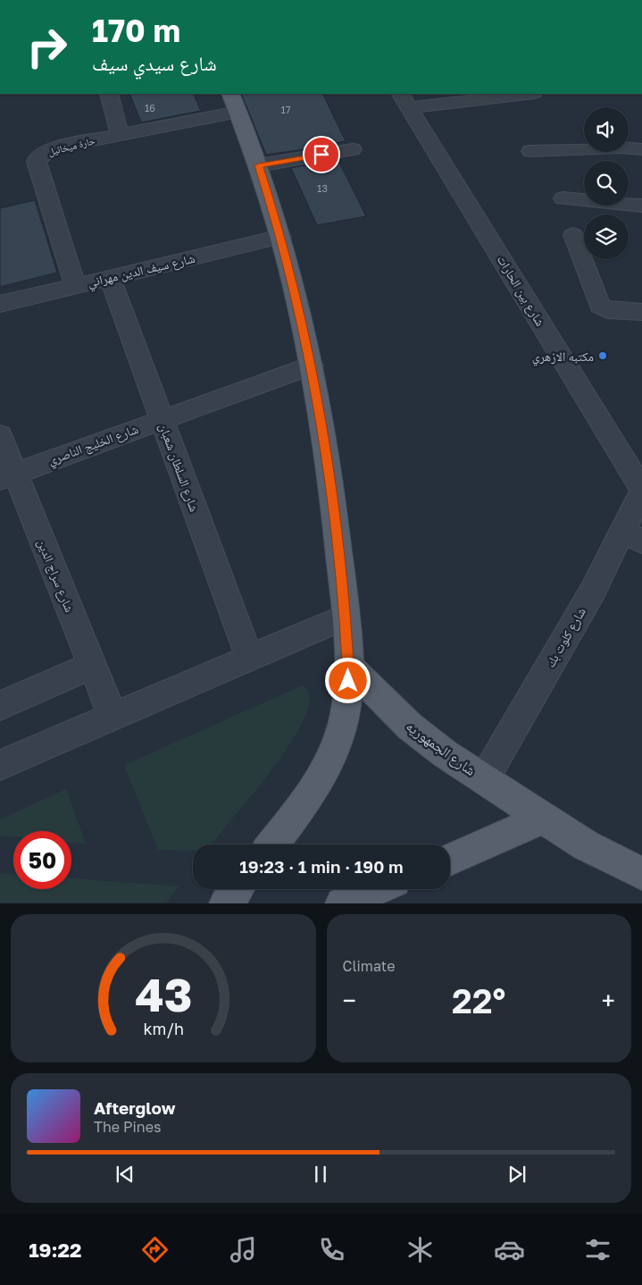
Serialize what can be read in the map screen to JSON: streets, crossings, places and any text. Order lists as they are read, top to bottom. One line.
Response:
{"streets":{"main road":["شارع الجمهوريه"],"street":["حارة ميخائيل","شارع سيف الدين مهراني","شارع بين الحارات","شارع الخليج الناصري","شارع السلطان شعبان","شارع سراج الدين","شارع كلوت بك"]},"crossings":[["حارة ميخائيل","شارع سيف الدين مهراني"],["شارع سيف الدين مهراني","شارع السلطان شعبان"],["شارع الخليج الناصري","شارع السلطان شعبان"],["شارع الخليج الناصري","شارع سراج الدين"],["شارع كلوت بك","شارع الجمهوريه"]],"places":["مكتبه الازهري"],"house_numbers":["16","17","13"],"page":{"turn":["170 m","شارع سيدي سيف"],"limit":"50","trip":"19:23 · 1 min · 190 m","tile":"Climate","heat":["−","22°","+"],"song":["Afterglow","The Pines"],"tabs":"19:22","gauge":["43","km/h"]}}
